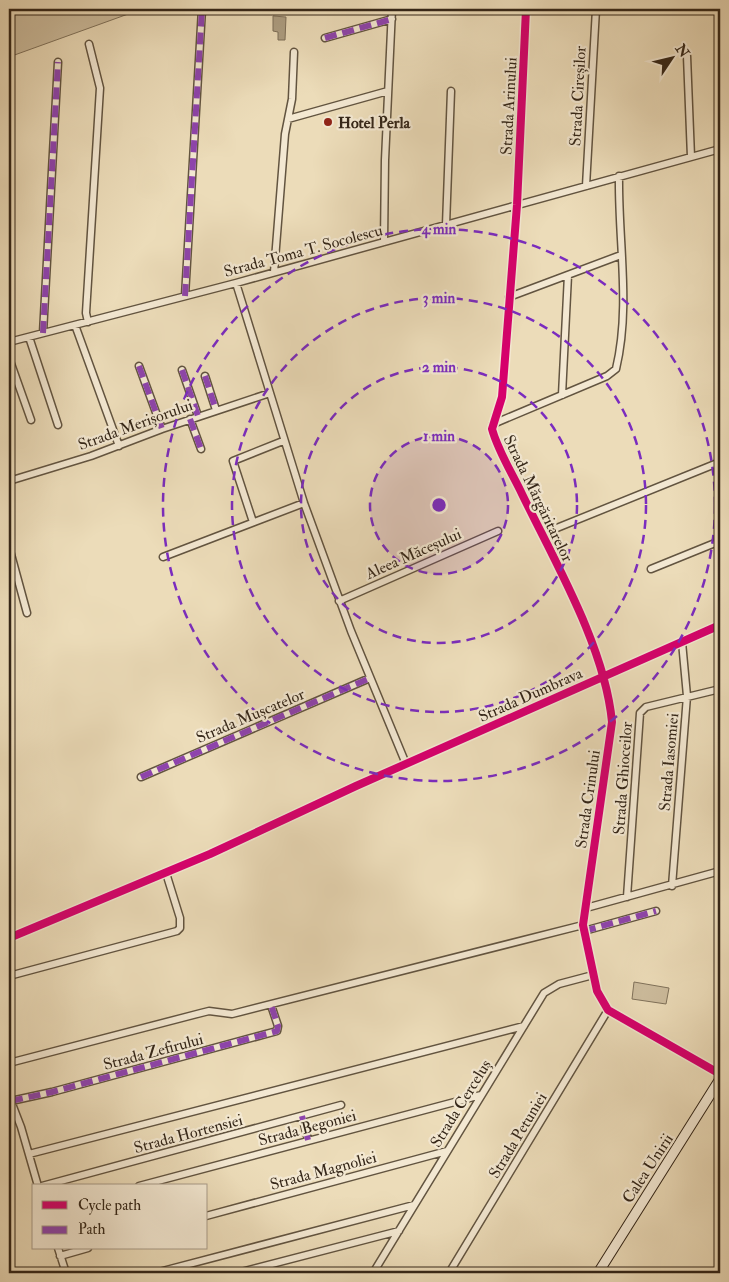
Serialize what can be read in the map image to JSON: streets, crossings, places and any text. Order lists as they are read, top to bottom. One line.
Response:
{"streets":{"main road":["Calea Unirii"],"street":["Strada Cireșilor","Strada Arinului","Strada Toma T. Socolescu","Strada Merișorului","Strada Mărgăritarelor","Aleea Măceșului","Strada Dumbrava","Strada Mușcatelor","Strada Iasomiei","Strada Ghioceilor","Strada Crinului","Strada Zefirului","Strada Cerceluș","Strada Begoniei","Strada Hortensiei","Strada Petuniei","Strada Magnoliei"]},"crossings":[["Strada Cireșilor","Strada Toma T. Socolescu"],["Strada Arinului","Strada Toma T. Socolescu"],["Strada Arinului","Strada Mărgăritarelor"],["Strada Toma T. Socolescu","Strada Mărgăritarelor"],["Strada Mărgăritarelor","Strada Dumbrava"],["Strada Mărgăritarelor","Strada Crinului"],["Strada Dumbrava","Strada Iasomiei"],["Strada Dumbrava","Strada Crinului"],["Strada Iasomiei","Strada Ghioceilor"],["Strada Cerceluș","Strada Begoniei"],["Strada Cerceluș","Strada Magnoliei"]],"places":["Hotel Perla"],"legend":["Cycle path","Path"],"north":"top right","rings":["4 min","3 min","2 min","1 min"]}
